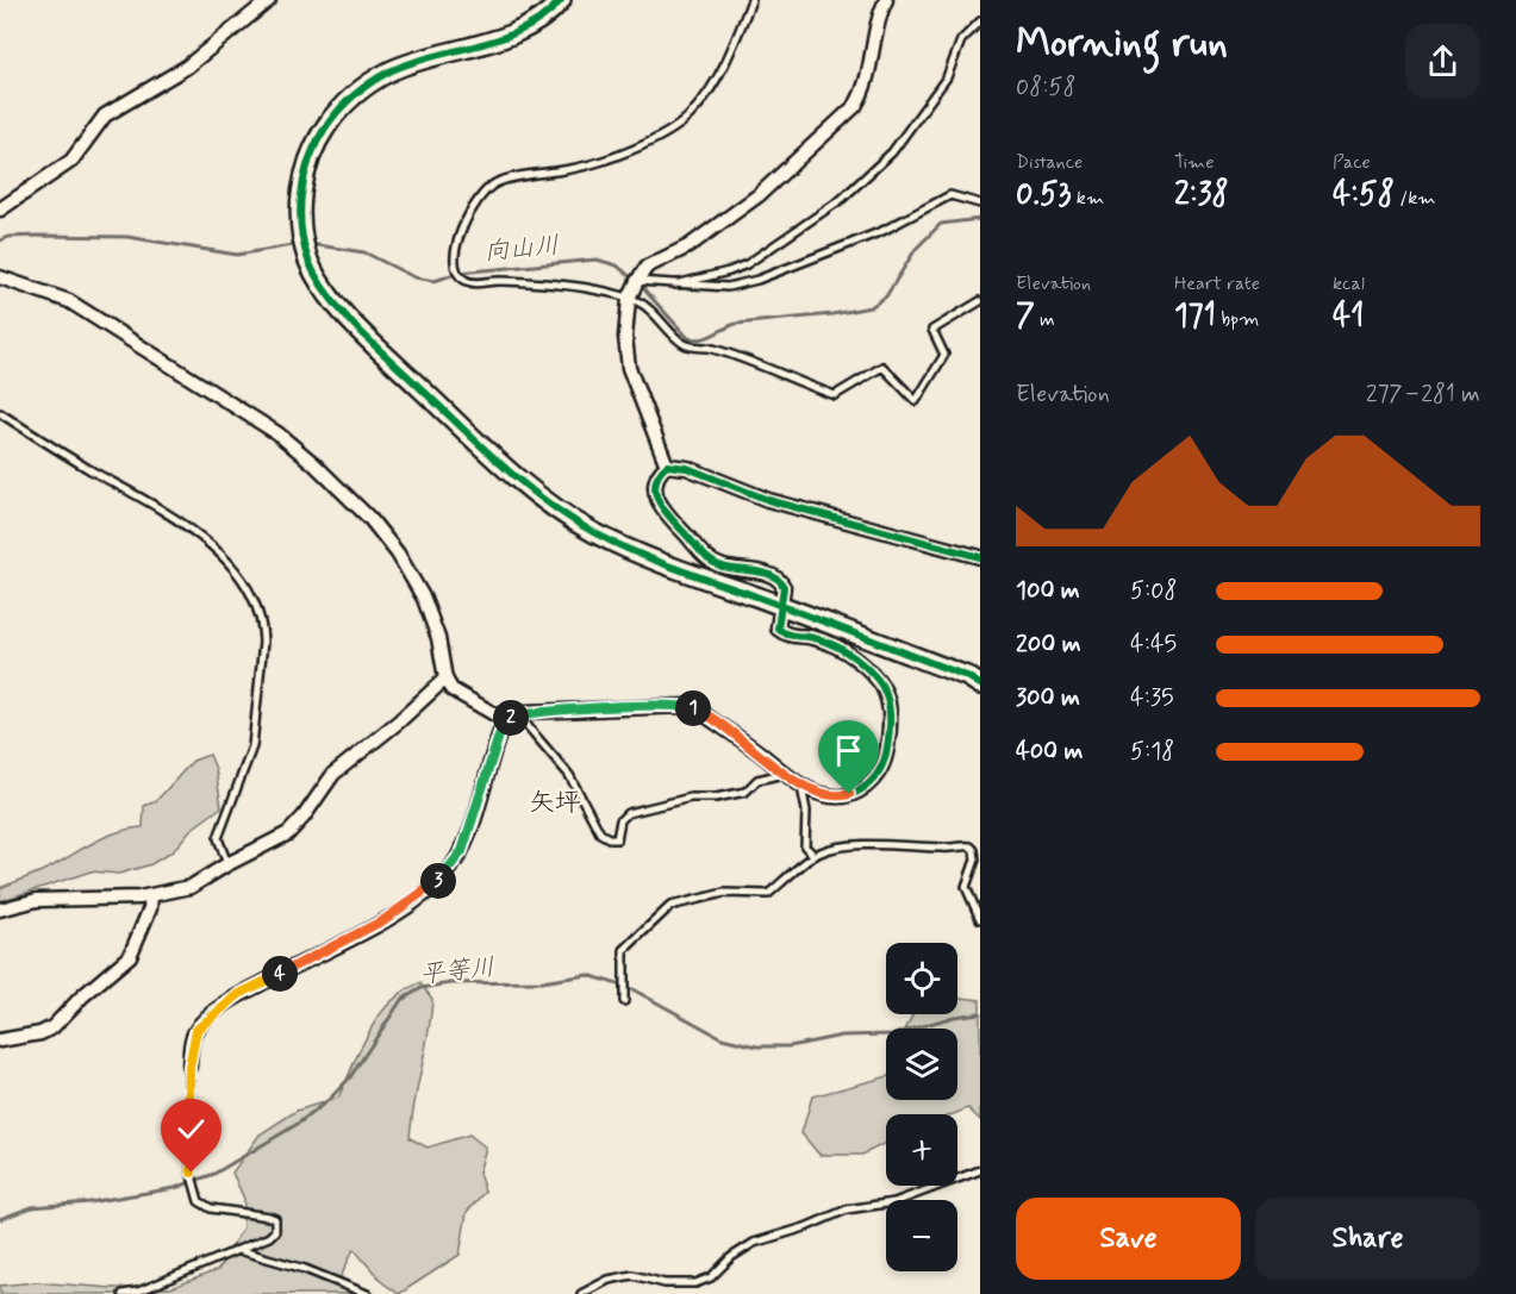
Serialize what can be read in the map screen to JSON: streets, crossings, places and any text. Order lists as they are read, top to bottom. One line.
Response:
{"districts":["矢坪"],"water":["向山川","平等川"],"page":{"heading":["Morning run","08:58"],"stats":[["Distance","0.53 km"],["Time","2:38"],["Pace","4:58 /km"],["Elevation","7 m"],["Heart rate","171 bpm"],["kcal","41"]],"chart":["Elevation","277–281 m"],"list":[{"name":"100 m","note":"5:08"},{"name":"200 m","note":"4:45"},{"name":"300 m","note":"4:35"},{"name":"400 m","note":"5:18"}],"pins":["1","2","3","4"],"map_buttons":["+","−"],"buttons":["Save","Share"]}}
